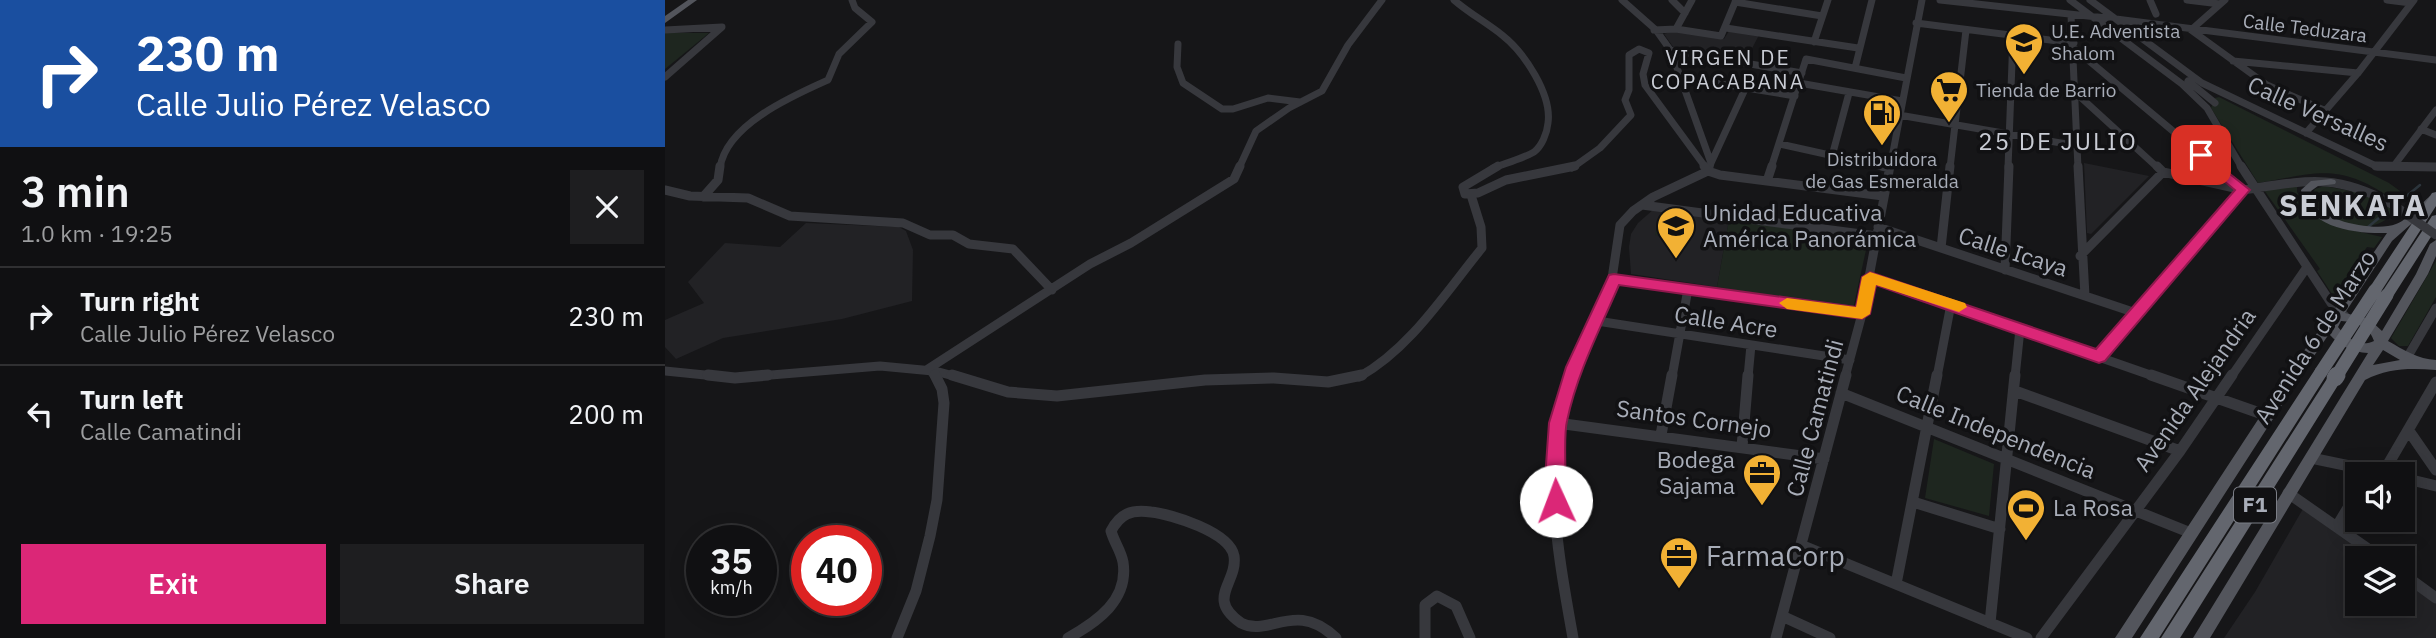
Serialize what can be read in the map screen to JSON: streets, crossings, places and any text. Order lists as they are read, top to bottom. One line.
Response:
{"streets":{"highway":["Avenida 6 de Marzo","F1"],"street":["Calle Teduzara","Calle Versalles","Calle Icaya","Calle Acre","Avenida Alejandria","Calle Camatindi","Santos Cornejo","Calle Independencia"]},"crossings":[["Calle Icaya","Calle Camatindi"],["Calle Acre","Calle Camatindi"],["Avenida 6 de Marzo","Calle Independencia"],["Avenida Alejandria","Calle Independencia"],["Calle Camatindi","Santos Cornejo"],["Calle Camatindi","Calle Independencia"]],"districts":["VIRGEN DE COPACABANA","25 DE JULIO","SENKATA"],"places":{"school or university":["U.E. Adventista Shalom","Unidad Educativa América Panorámica"],"supermarket":["Tienda de Barrio"],"fuel station":["Distribuidora de Gas Esmeralda"],"office":["Bodega Sajama","FarmaCorp"],"sports":["La Rosa"]},"page":{"turn":["230 m","Calle Julio Pérez Velasco"],"heading":["3 min","1.0 km · 19:25"],"list":[{"name":"Turn right","note":"Calle Julio Pérez Velasco","value":"230 m"},{"name":"Turn left","note":"Calle Camatindi","value":"200 m"}],"speed":"35 km/h","limit":"40","buttons":["Exit","Share"]}}
